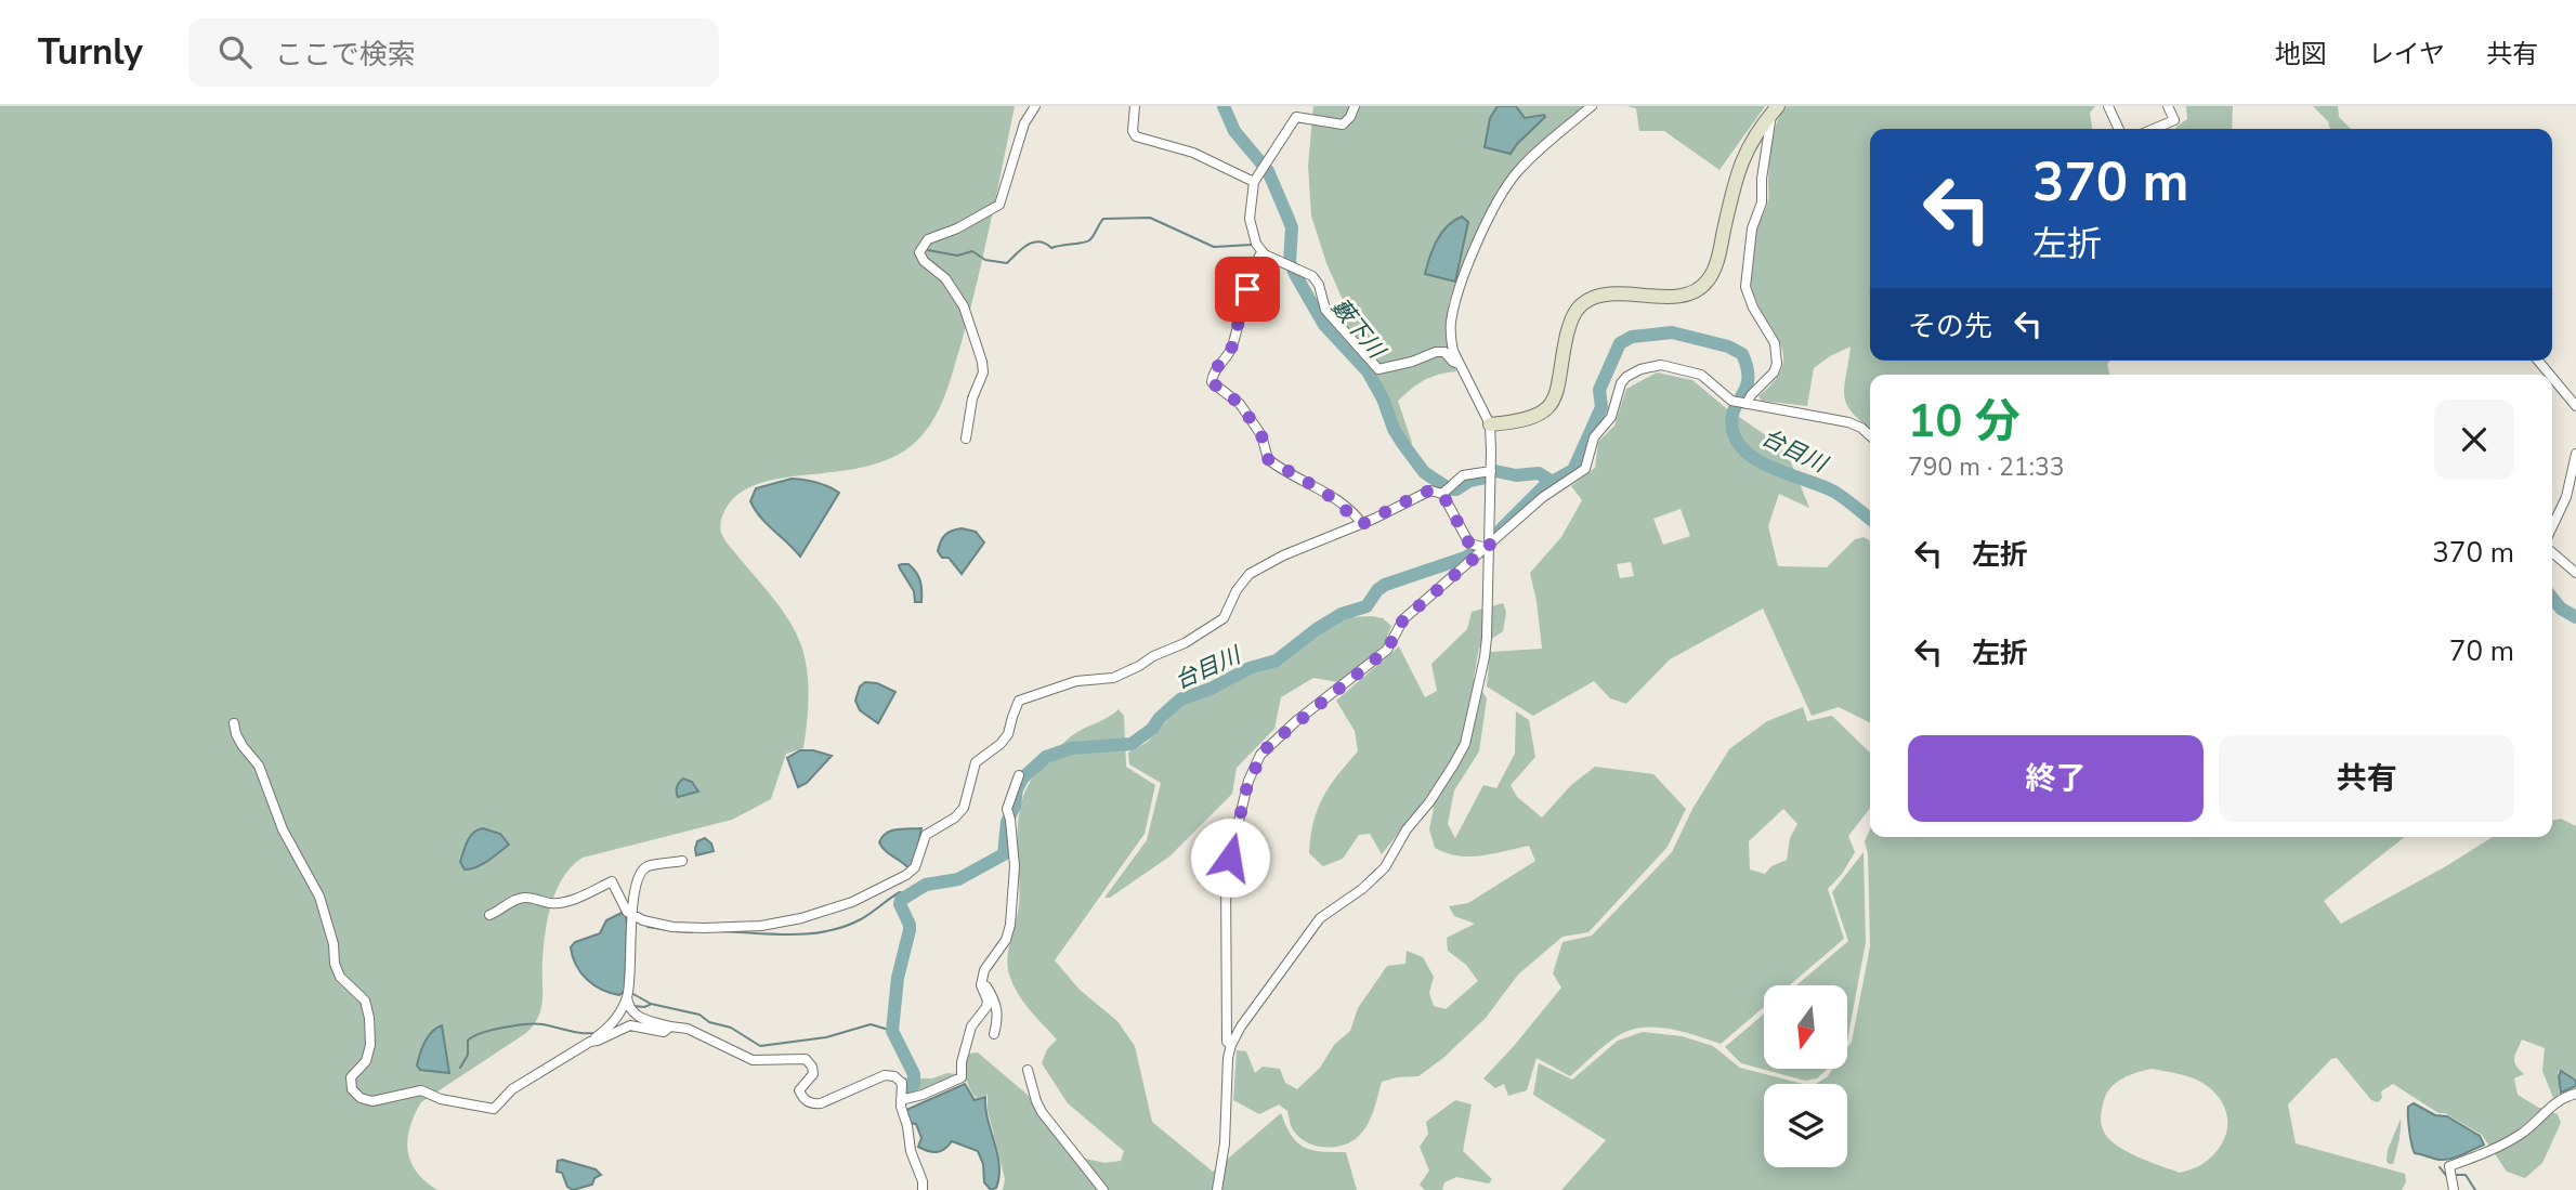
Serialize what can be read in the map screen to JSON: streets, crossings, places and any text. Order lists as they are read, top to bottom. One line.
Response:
{"water":["藪下川","台目川"],"north":"bottom","page":{"header":"Turnly","search":"ここで検索","nav":["地図","レイヤ","共有"],"turn":["370 m","左折"],"then":"その先","heading":["10 分","790 m · 21:33"],"list":[{"name":"左折","value":"370 m"},{"name":"左折","value":"70 m"}],"buttons":["終了","共有"]}}
